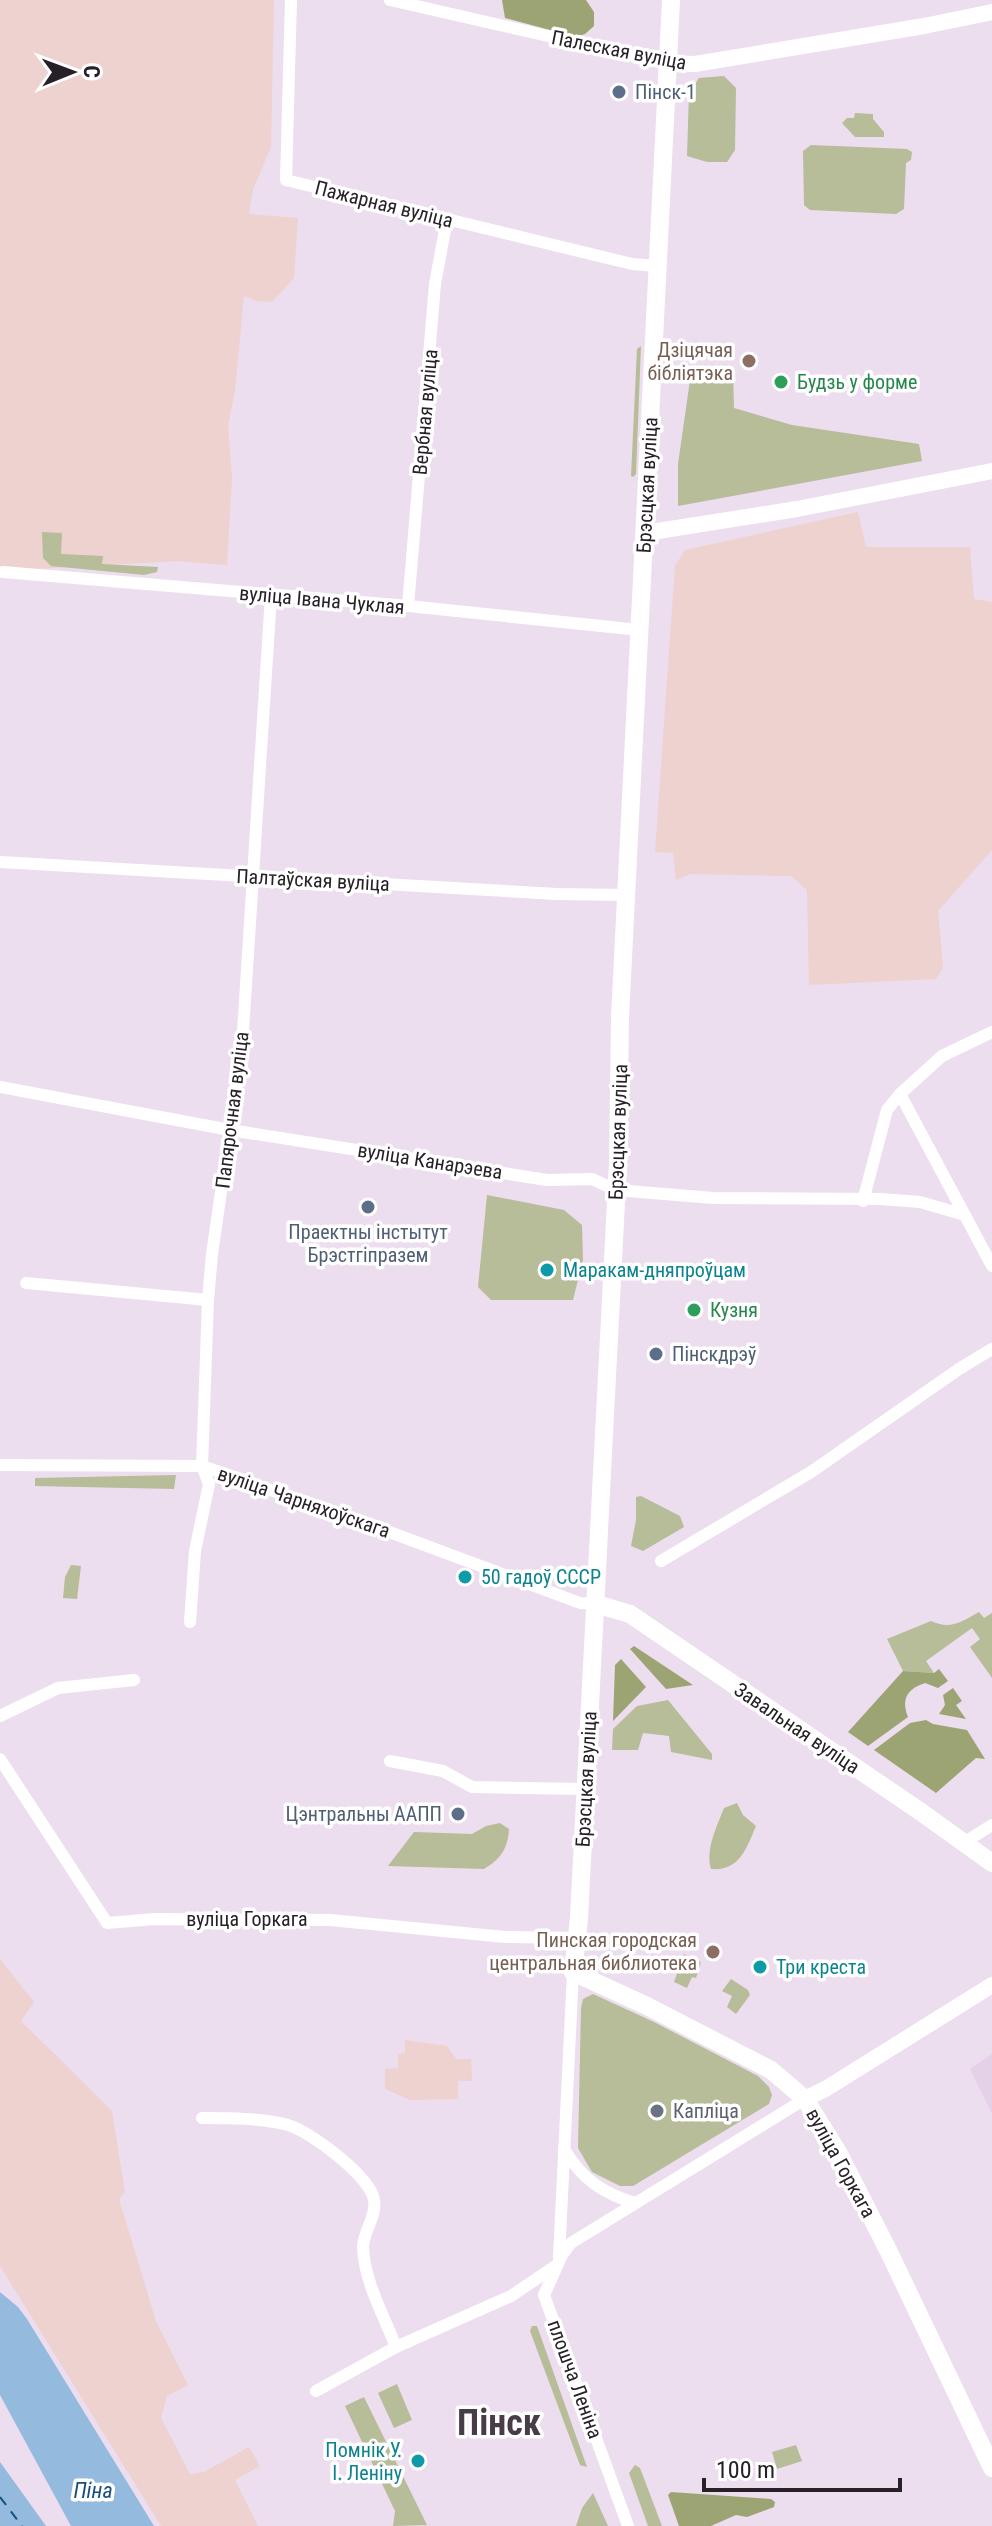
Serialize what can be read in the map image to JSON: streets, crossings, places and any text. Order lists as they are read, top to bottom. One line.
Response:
{"streets":{"main road":["Брэсцкая вуліца","Завальная вуліца","вуліца Горкага"],"street":["Палеская вуліца","Пажарная вуліца","Вербная вуліца","вуліца Івана Чуклая","Палтаўская вуліца","Папярочная вуліца","вуліца Канарэева","вуліца Чарняхоўскага","плошча Леніна"]},"crossings":[["Палеская вуліца","Брэсцкая вуліца"],["Пажарная вуліца","Вербная вуліца"],["Пажарная вуліца","Брэсцкая вуліца"],["Вербная вуліца","вуліца Івана Чуклая"],["Брэсцкая вуліца","вуліца Івана Чуклая"],["Брэсцкая вуліца","Палтаўская вуліца"],["Брэсцкая вуліца","вуліца Канарэева"],["Брэсцкая вуліца","вуліца Чарняхоўскага"],["Брэсцкая вуліца","Завальная вуліца"],["Брэсцкая вуліца","вуліца Горкага"],["Брэсцкая вуліца","плошча Леніна"],["вуліца Івана Чуклая","Папярочная вуліца"],["Палтаўская вуліца","Папярочная вуліца"],["Папярочная вуліца","вуліца Канарэева"],["Папярочная вуліца","вуліца Чарняхоўскага"],["вуліца Чарняхоўскага","Завальная вуліца"]],"districts":["Пінск"],"water":["Піна"],"places":["Пінск-1","Дзіцячая бібліятэка","Будзь у форме","Праектны інстытут Брэстгіпразем","Маракам-дняпроўцам","Кузня","Пінскдрэў","50 гадоў СССР","Цэнтральны ААПП","Пинская городская центральная библиотека","Три креста","Капліца","Помнік У. І. Леніну"],"scale_bar":"100 m","north":"right"}
